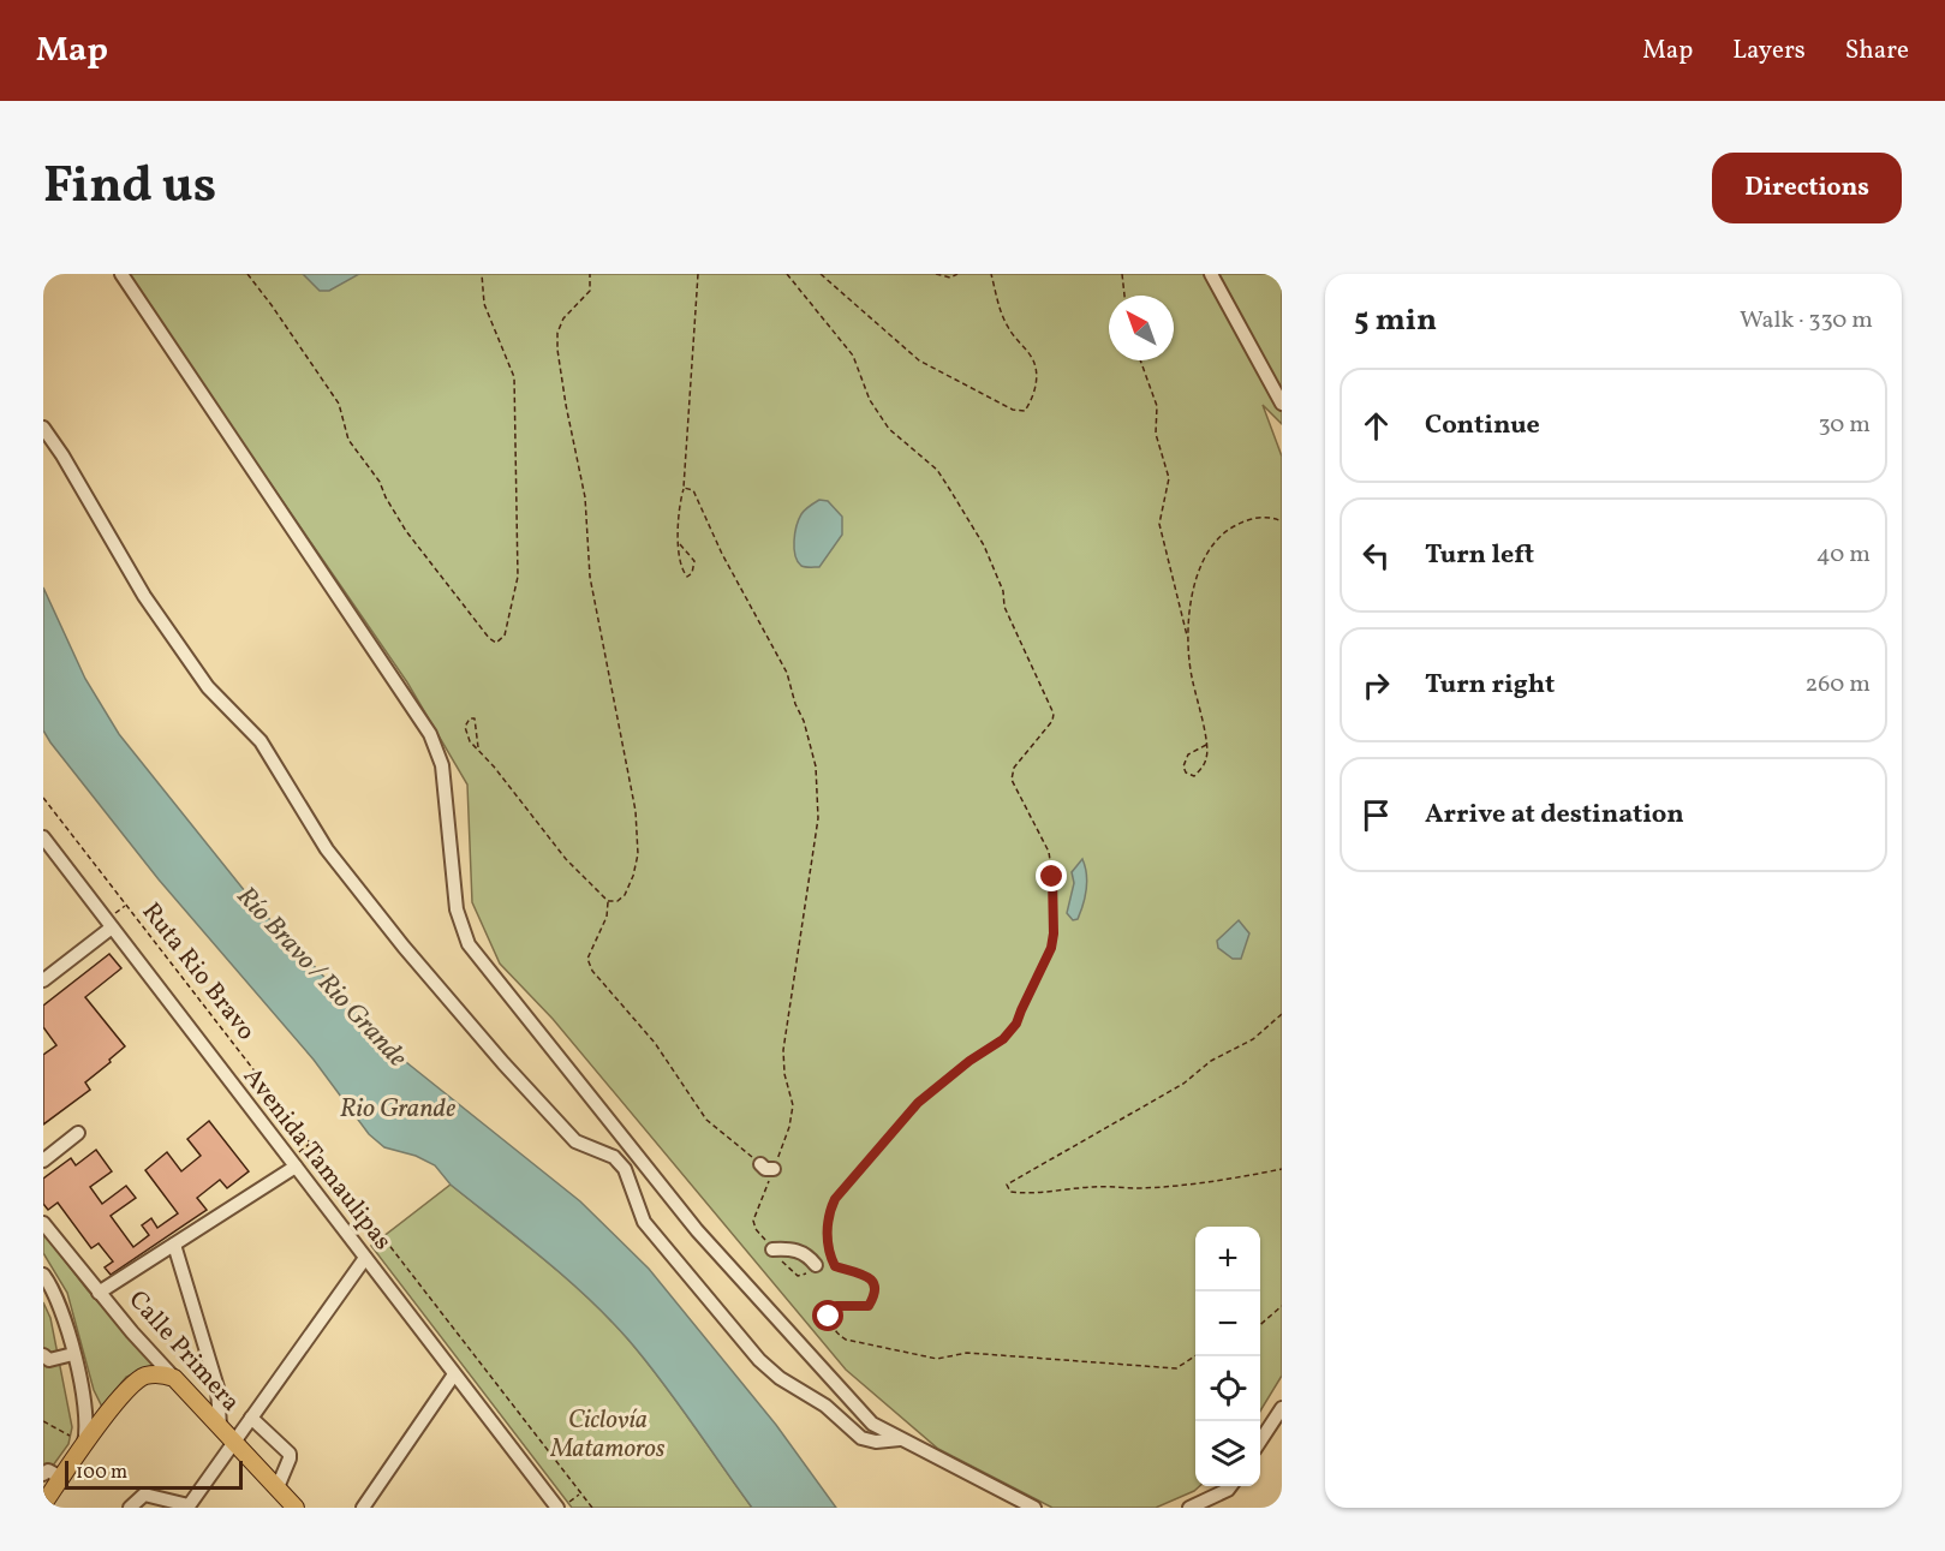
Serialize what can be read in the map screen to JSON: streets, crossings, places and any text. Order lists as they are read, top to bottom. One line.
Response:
{"streets":{"main road":["Calle Primera"],"street":["Avenida Tamaulipas"],"path":["Ruta Rio Bravo"]},"water":["Río Bravo / Rio Grande","Rio Grande"],"parks":["Ciclovía Matamoros"],"scale_bar":"100 m","north":"top left","page":{"header":"Map","nav":["Map","Layers","Share"],"title":"Find us","buttons":"Directions","heading":["5 min","Walk · 330 m"],"list":[["Continue","30 m"],["Turn left","40 m"],["Turn right","260 m"],"Arrive at destination"],"map_buttons":["+","−"],"scale":"100 m"}}
